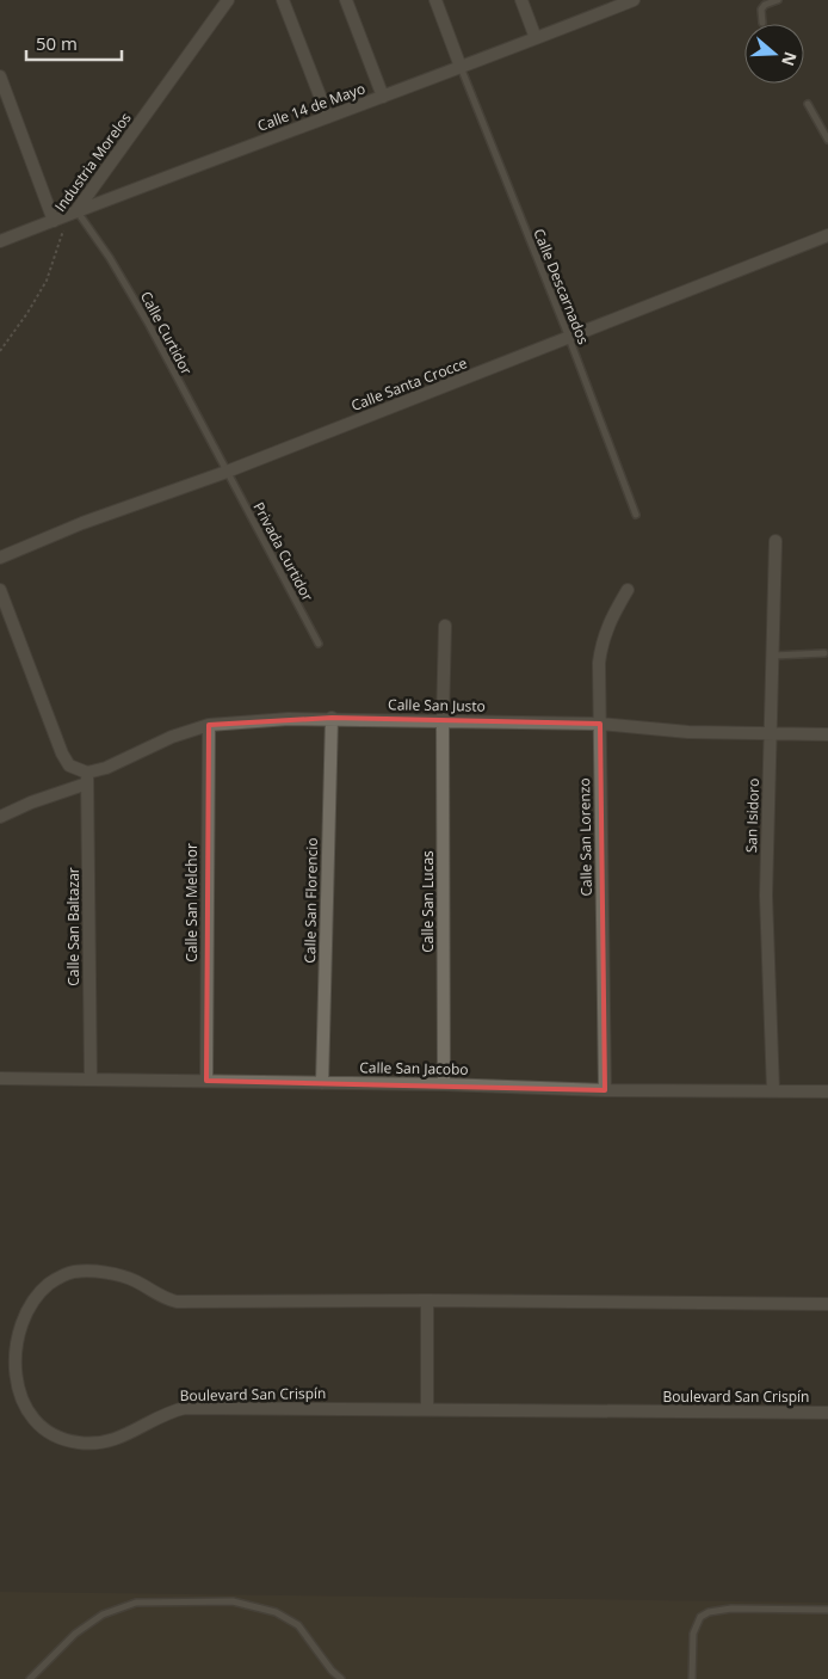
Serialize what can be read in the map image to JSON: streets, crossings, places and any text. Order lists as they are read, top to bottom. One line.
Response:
{"streets":{"street":["Calle 14 de Mayo","Industria Morelos","Calle Santa Crocce","Calle San Justo","San Isidoro","Calle San Lorenzo","Calle San Florencio","Calle San Lucas","Calle San Melchor","Calle San Baltazar","Calle San Jacobo","Boulevard San Crispín"],"lane":["Calle Descarnados","Calle Curtidor","Privada Curtidor"]},"crossings":[["Calle 14 de Mayo","Industria Morelos"],["Calle 14 de Mayo","Calle Descarnados"],["Calle 14 de Mayo","Calle Curtidor"],["Industria Morelos","Calle Curtidor"],["Calle Descarnados","Calle Santa Crocce"],["Calle Curtidor","Calle Santa Crocce"],["Calle Curtidor","Privada Curtidor"],["Calle Santa Crocce","Privada Curtidor"],["Calle San Justo","San Isidoro"],["Calle San Justo","Calle San Lorenzo"],["Calle San Justo","Calle San Florencio"],["Calle San Justo","Calle San Lucas"],["Calle San Justo","Calle San Melchor"],["Calle San Justo","Calle San Baltazar"],["San Isidoro","Calle San Jacobo"],["Calle San Lorenzo","Calle San Jacobo"],["Calle San Florencio","Calle San Jacobo"],["Calle San Lucas","Calle San Jacobo"],["Calle San Melchor","Calle San Jacobo"],["Calle San Baltazar","Calle San Jacobo"]],"scale_bar":"50 m","north":"right"}
